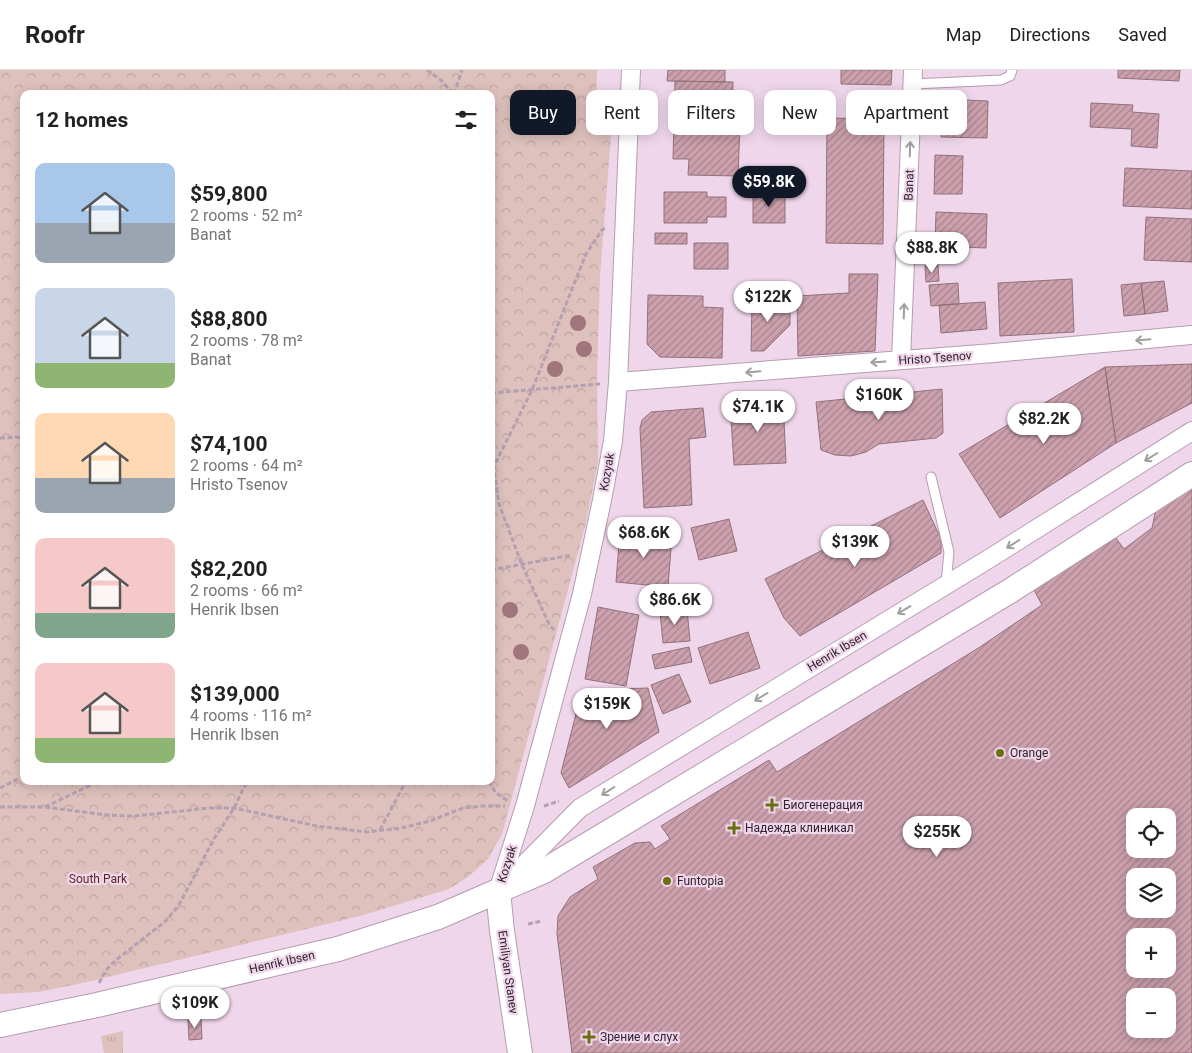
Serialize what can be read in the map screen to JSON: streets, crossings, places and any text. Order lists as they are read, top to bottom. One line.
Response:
{"streets":{"main road":["Henrik Ibsen","Emiliyan Stanev"],"street":["Banat","Hristo Tsenov","Kozyak"]},"crossings":[["Banat","Hristo Tsenov"],["Hristo Tsenov","Kozyak"],["Kozyak","Henrik Ibsen"],["Kozyak","Emiliyan Stanev"],["Henrik Ibsen","Emiliyan Stanev"]],"one_way":["Banat","Hristo Tsenov","Henrik Ibsen"],"parks":["South Park"],"places":{"other":["Orange","Funtopia"],"health":["Биогенерация","Надежда клиникал","Зрение и слух"]},"page":{"header":"Roofr","nav":["Map","Directions","Saved"],"chip":["Buy","Rent","Filters","New","Apartment"],"heading":"12 homes","list":[{"name":"$59,800","note":"2 rooms · 52 m² · Banat"},{"name":"$88,800","note":"2 rooms · 78 m² · Banat"},{"name":"$74,100","note":"2 rooms · 64 m² · Hristo Tsenov"},{"name":"$82,200","note":"2 rooms · 66 m² · Henrik Ibsen"},{"name":"$139,000","note":"4 rooms · 116 m² · Henrik Ibsen"}],"price":["$59.8K","$88.8K","$122K","$160K","$74.1K","$82.2K","$68.6K","$139K","$86.6K","$159K","$255K","$109K"],"map_buttons":["+","−"]}}
